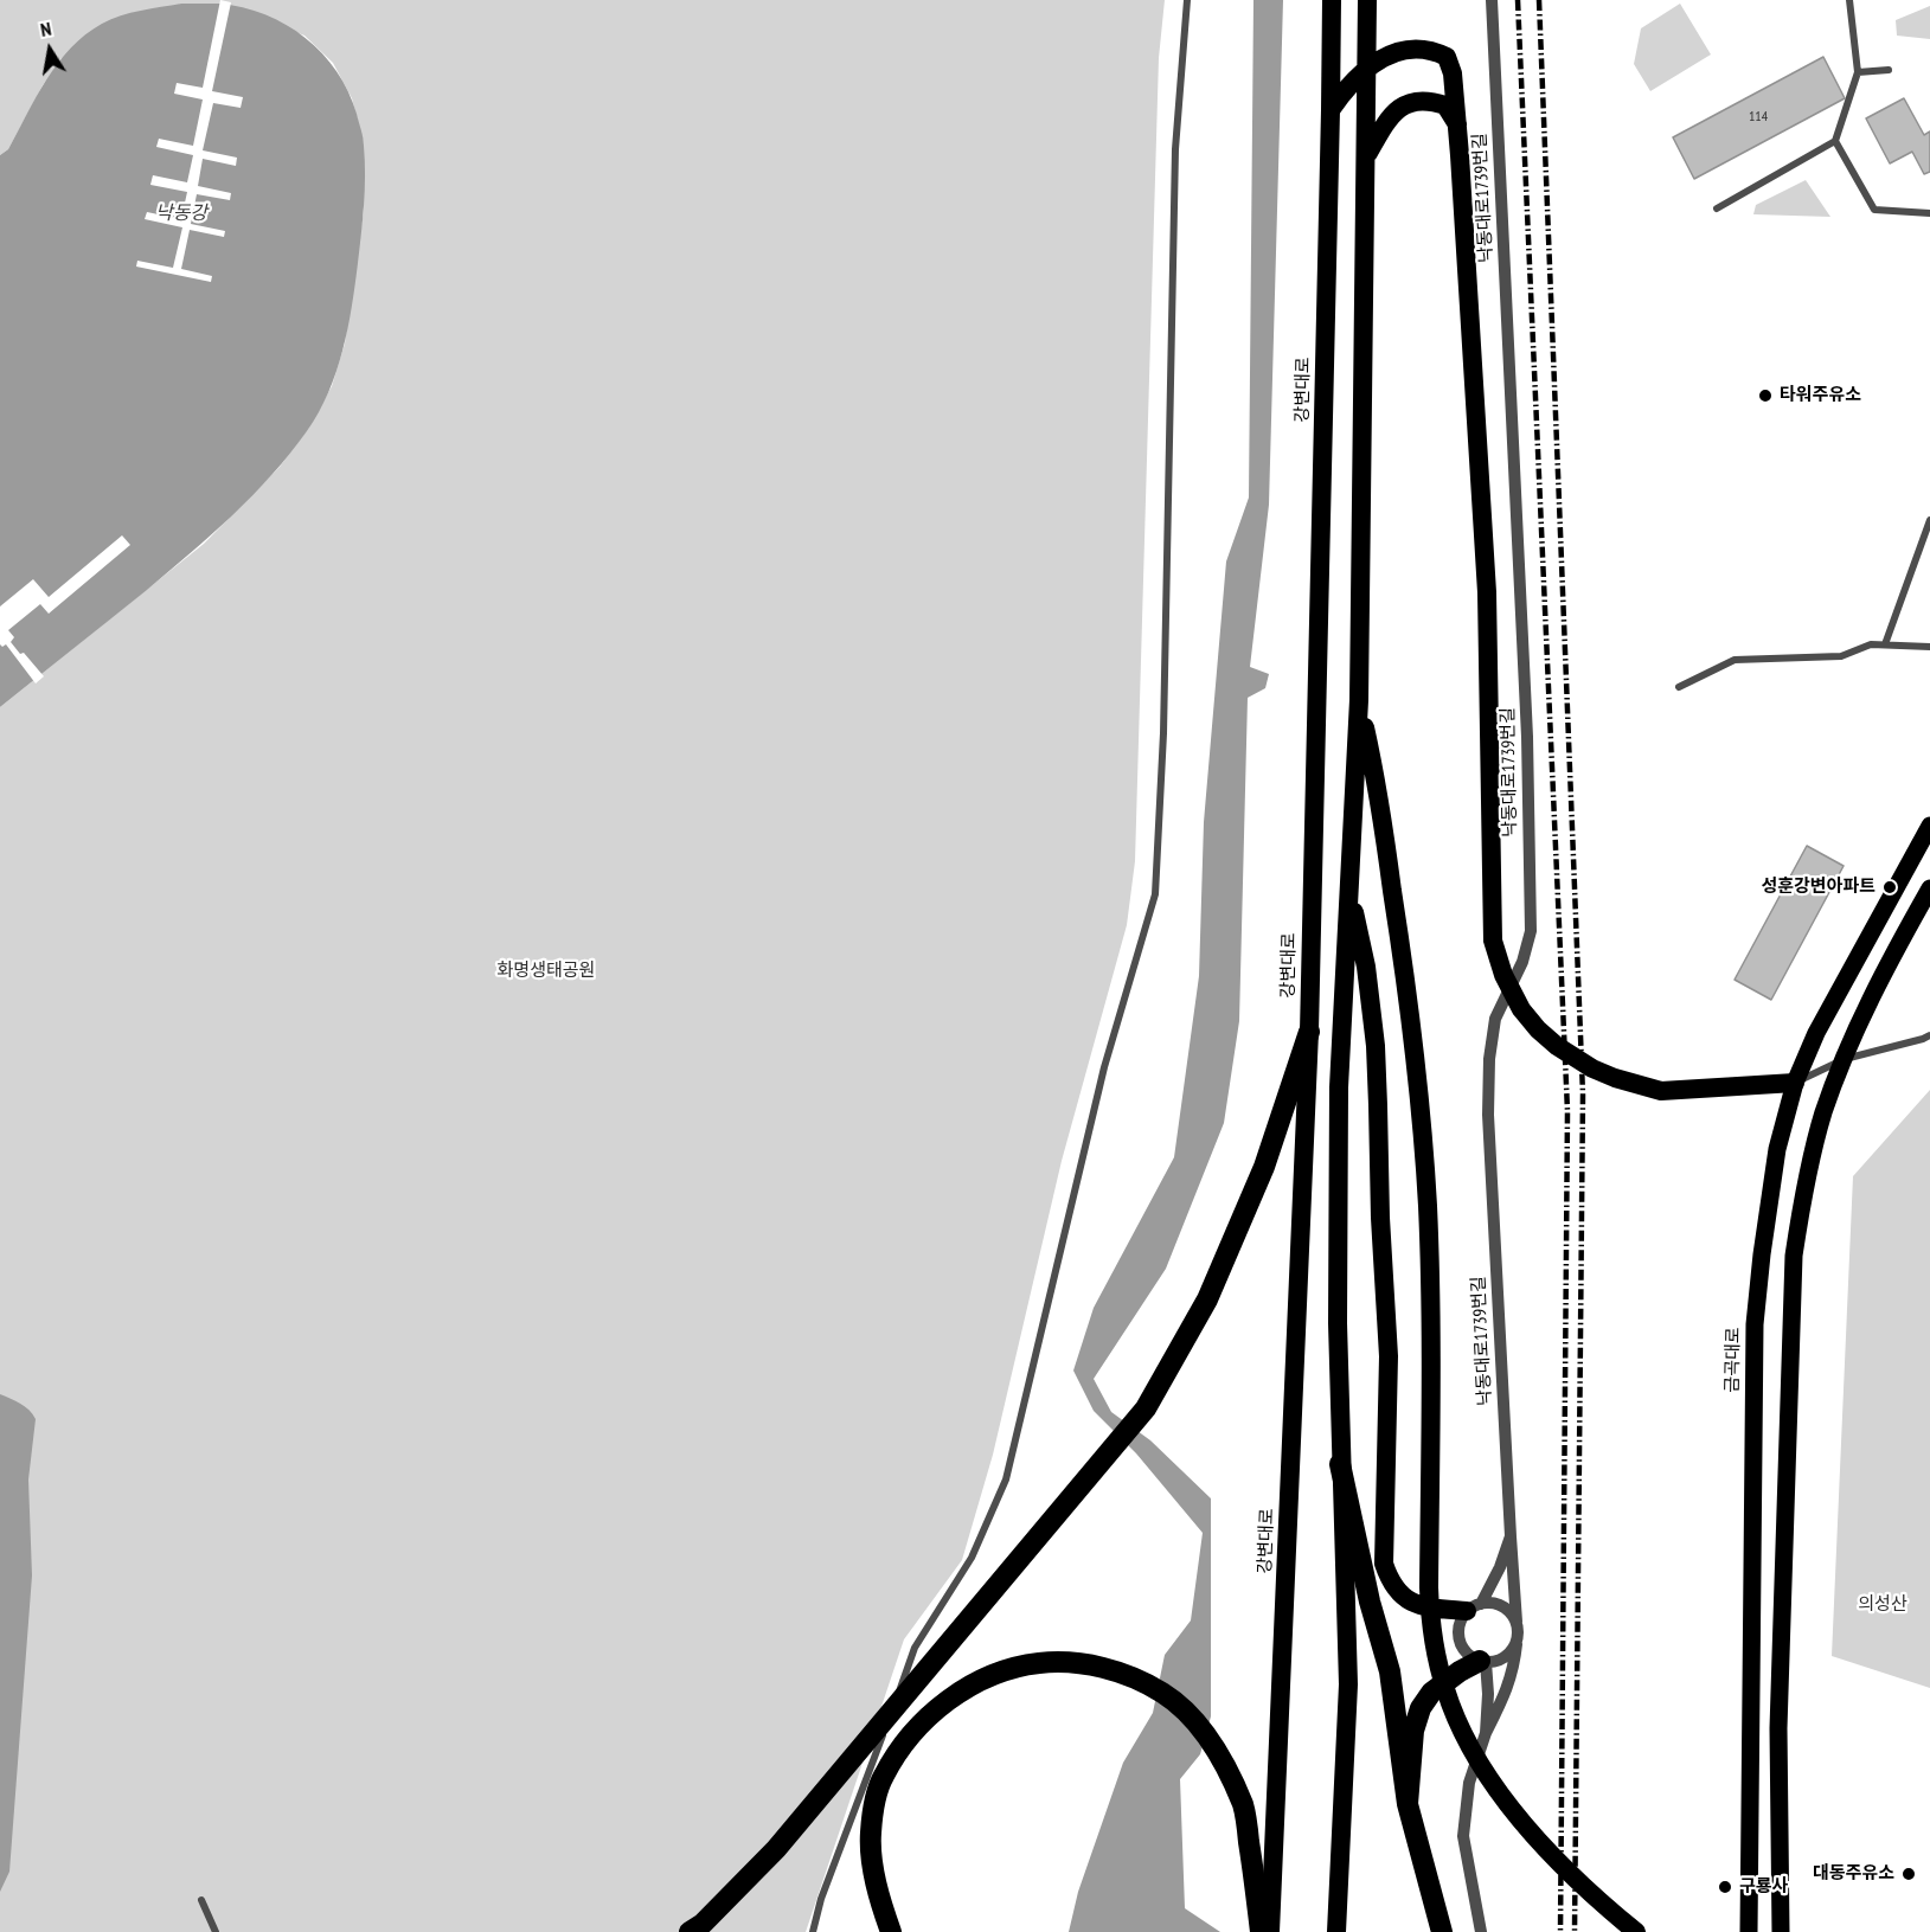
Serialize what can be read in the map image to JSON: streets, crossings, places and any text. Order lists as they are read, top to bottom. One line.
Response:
{"streets":{"highway":["강변대로"],"main road":["금곡대로"],"street":["낙동대로1739번길"]},"water":["낙동강"],"parks":["화명생태공원","의성산"],"places":["타워주유소","성훈강변아파트","대동주유소","구룡사"],"house_numbers":["114"],"north":"top"}
